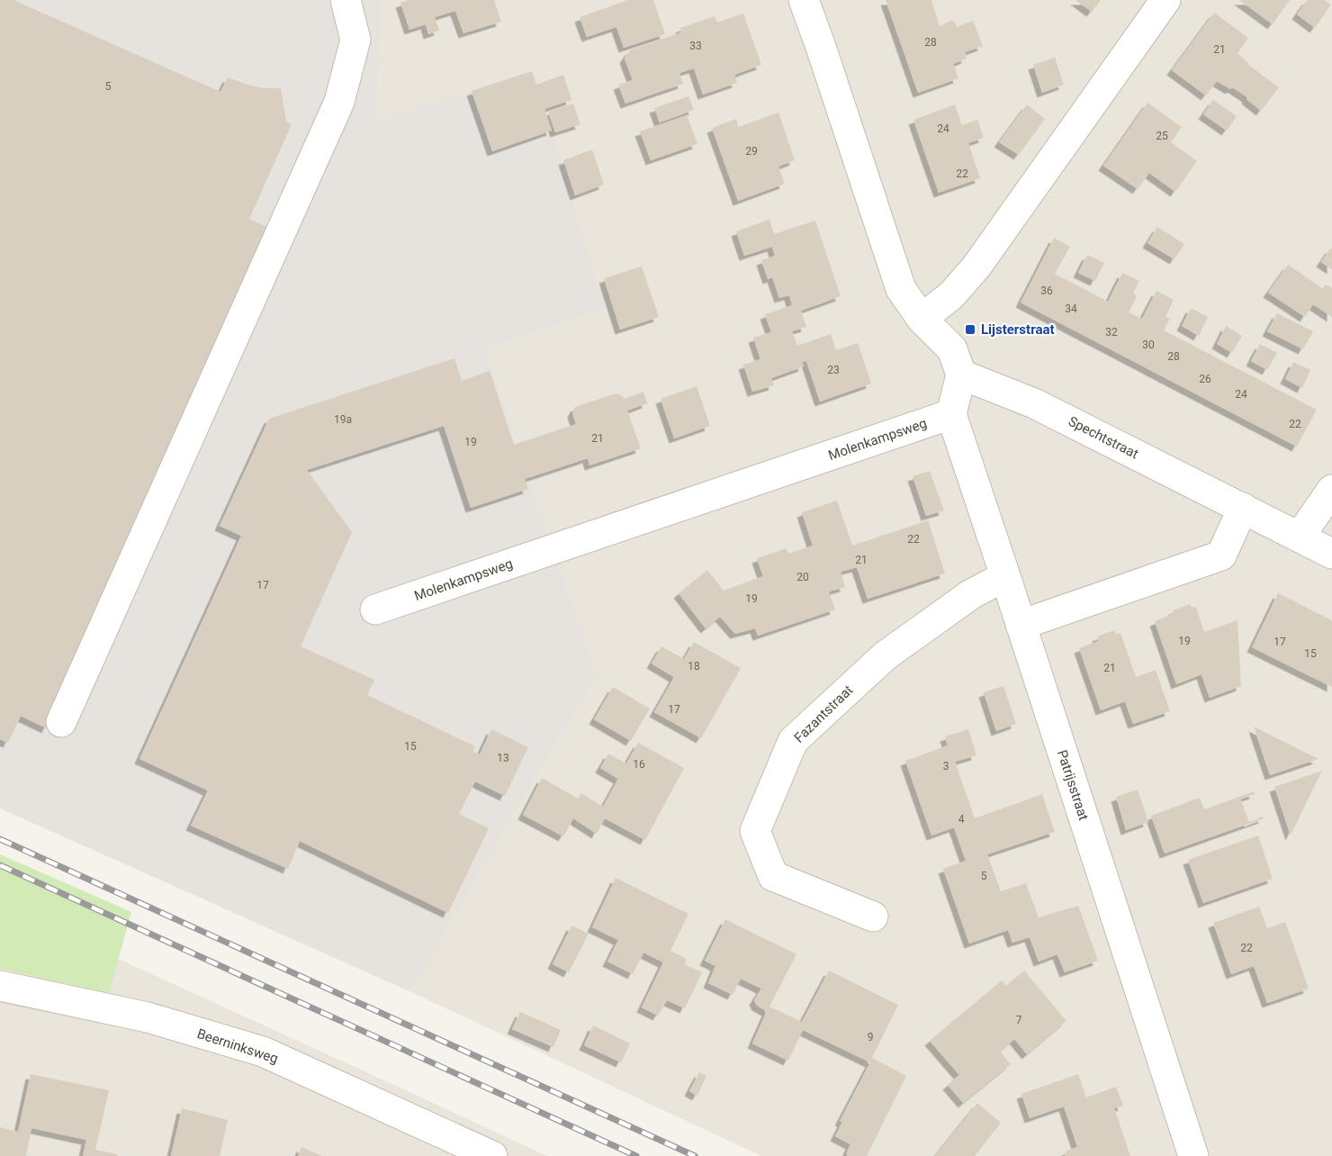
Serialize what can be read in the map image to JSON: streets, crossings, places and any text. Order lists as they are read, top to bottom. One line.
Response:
{"streets":{"street":["Spechtstraat","Molenkampsweg","Fazantstraat","Patrijsstraat","Beerninksweg"]},"crossings":[["Molenkampsweg","Patrijsstraat"],["Fazantstraat","Patrijsstraat"]],"places":{"transit":["Lijsterstraat"]},"house_numbers":["28","33","21","5","24","25","29","22","36","34","32","30","28","23","26","24","19a","22","21","19","22","21","20","17","19","19","17","15","18","21","17","15","13","16","3","4","5","22","7","9"]}
